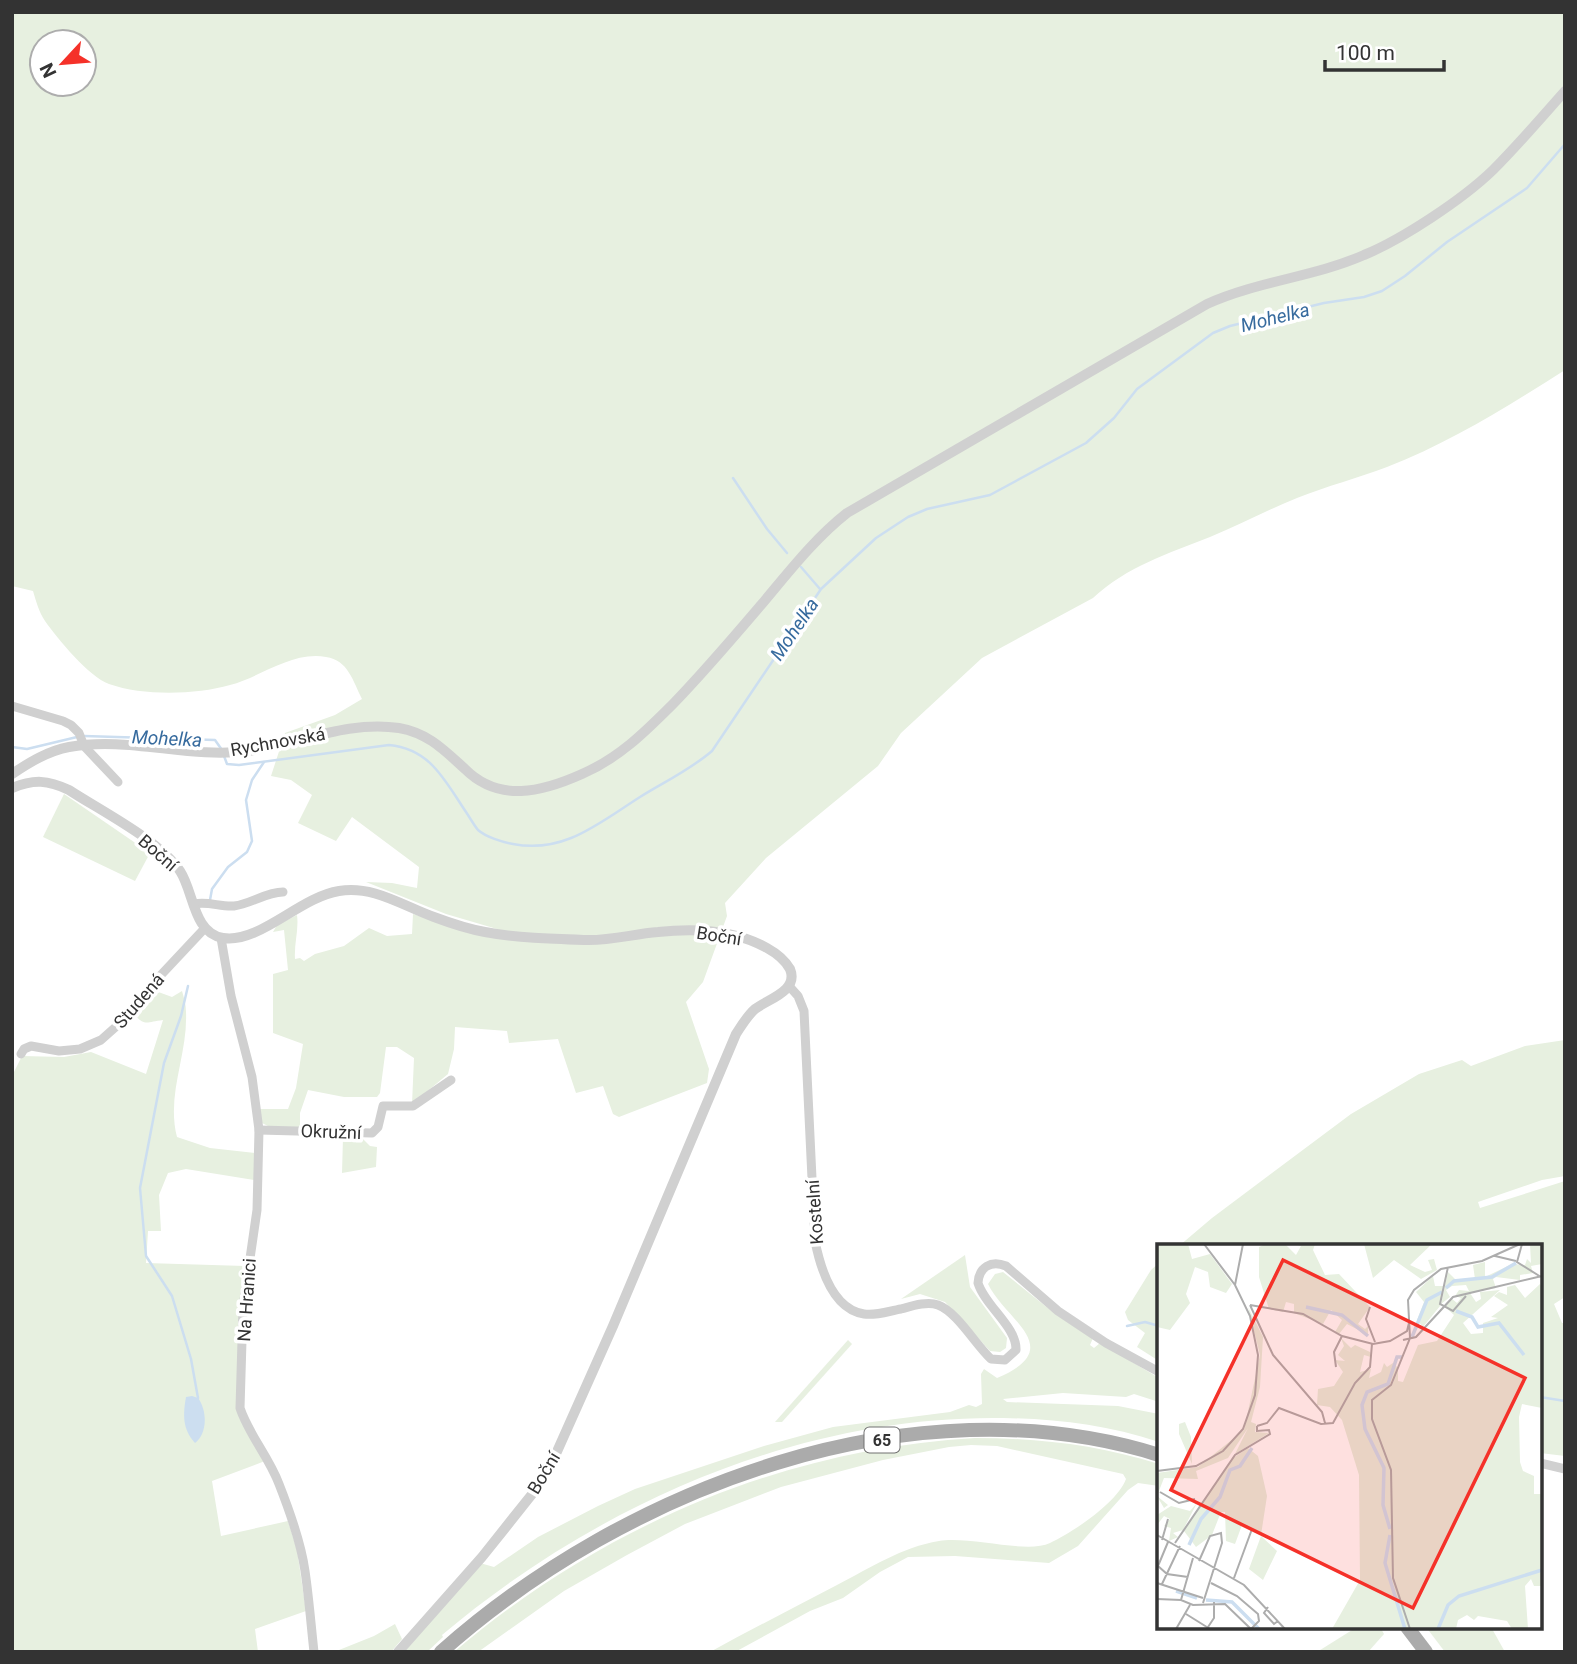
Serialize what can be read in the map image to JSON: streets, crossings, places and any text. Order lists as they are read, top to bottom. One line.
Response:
{"streets":{"main road":["65"],"street":["Rychnovská","Boční","Studená","Okružní","Kostelní","Na Hranici"]},"crossings":[["Boční","Studená"],["Boční","Kostelní"],["Boční","Na Hranici"],["Okružní","Na Hranici"]],"water":["Mohelka"],"scale_bar":"100 m","north":"bottom left"}
